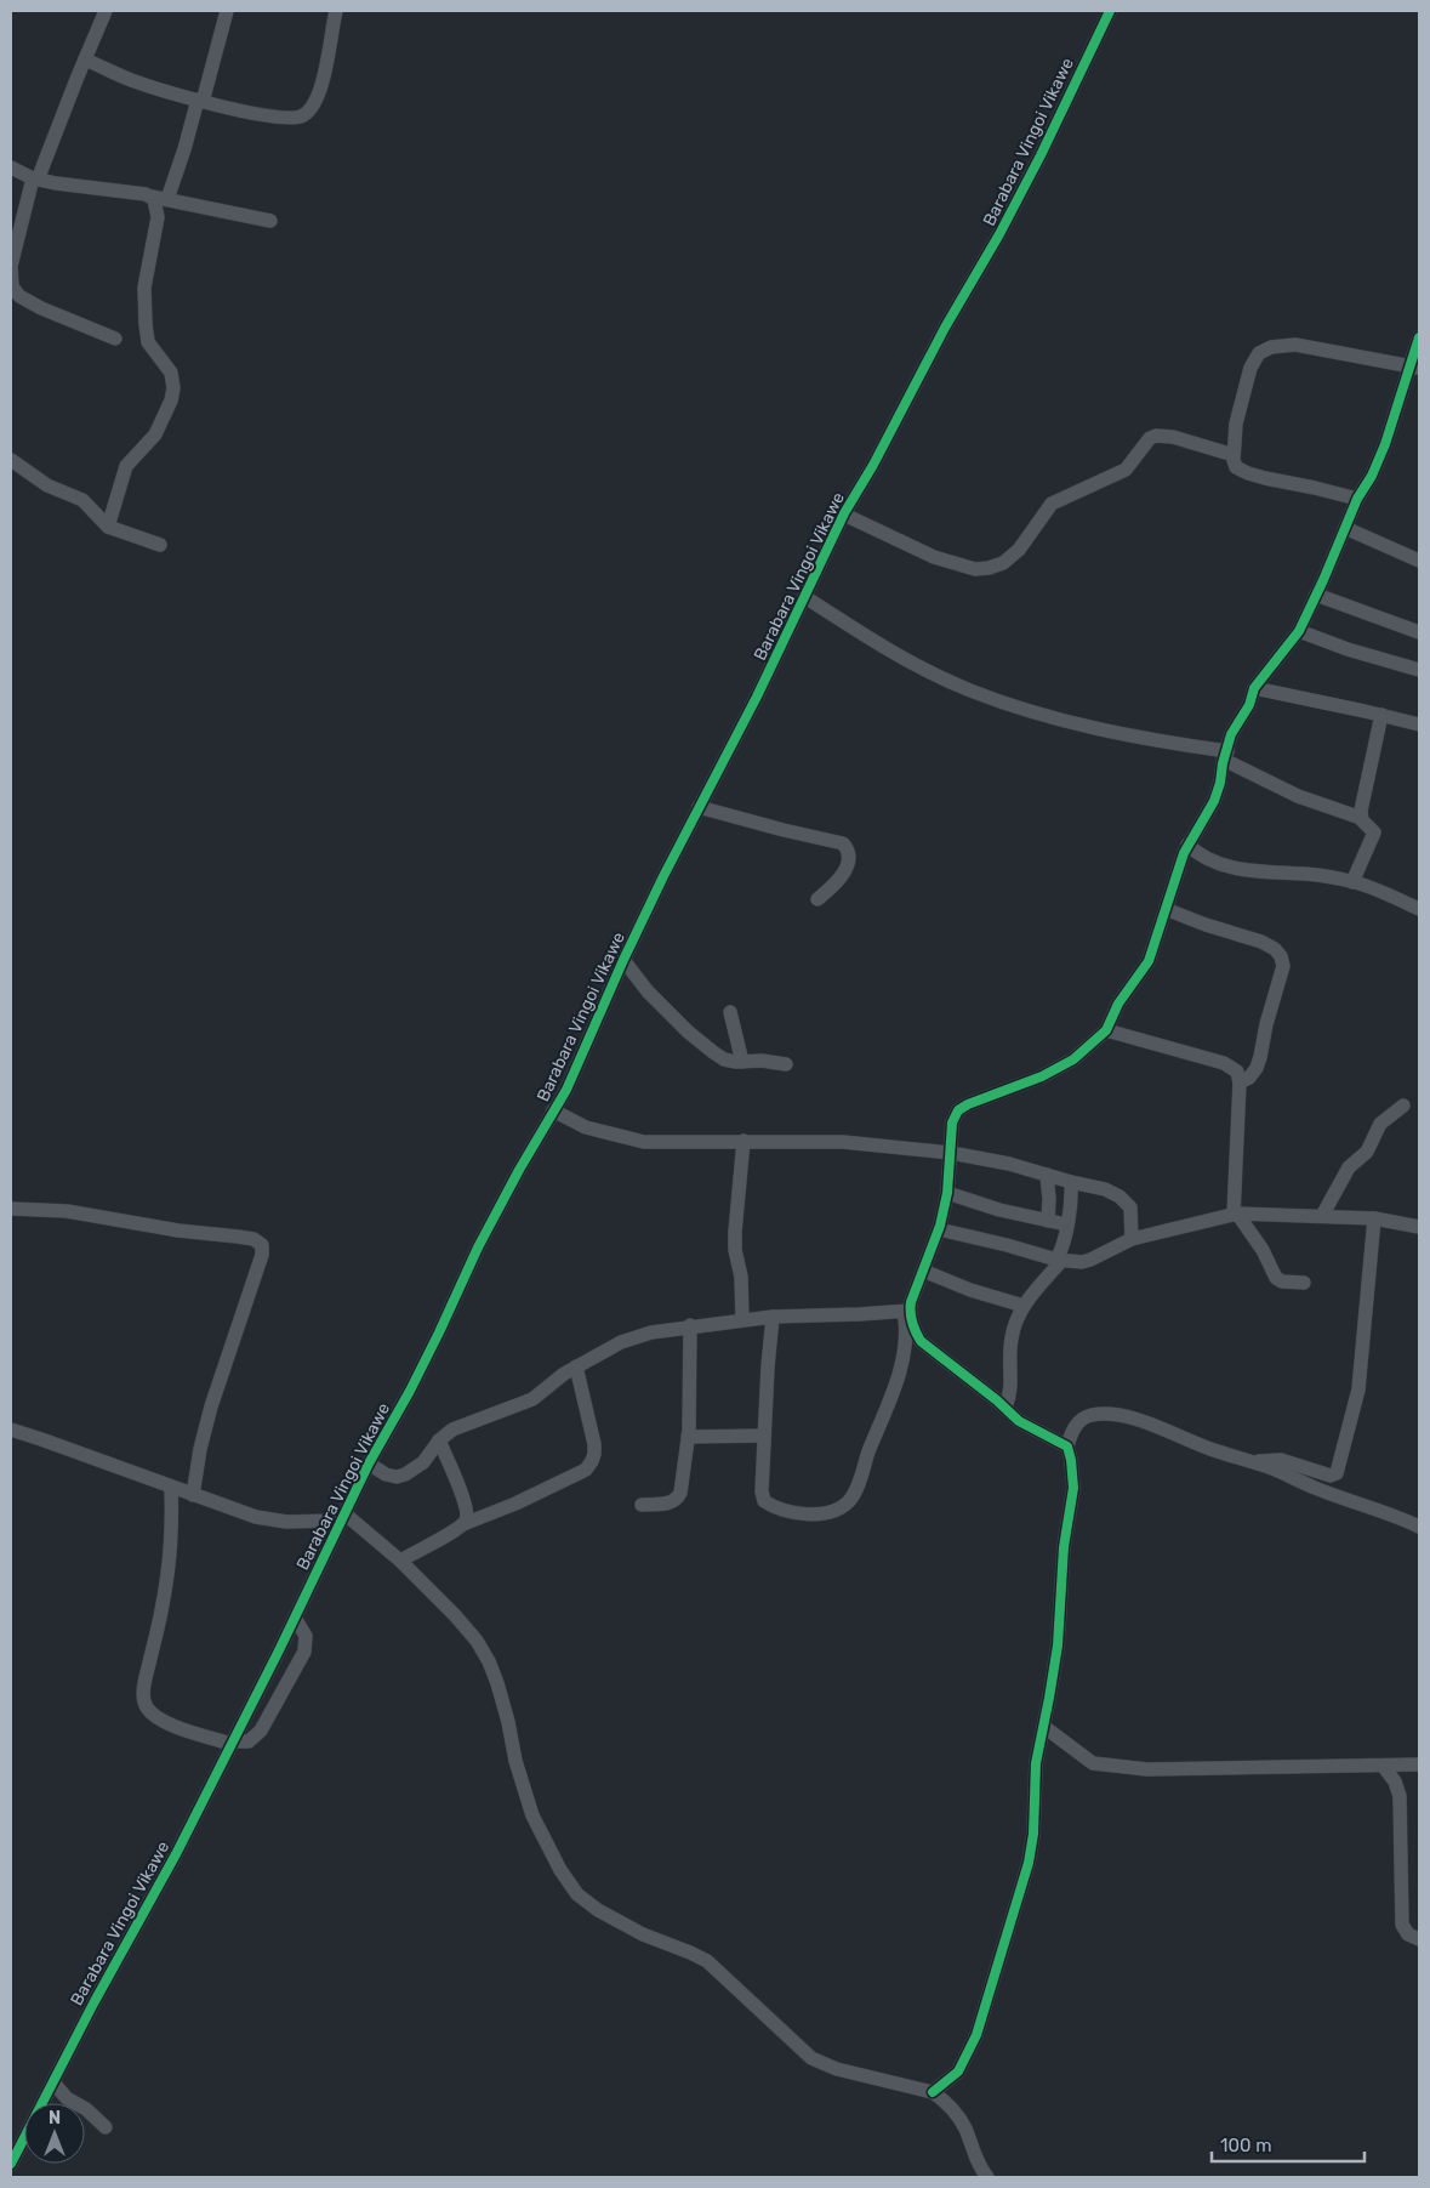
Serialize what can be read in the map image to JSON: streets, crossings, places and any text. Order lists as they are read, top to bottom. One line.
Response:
{"streets":{"street":["Barabara Vingoi Vikawe"]},"scale_bar":"100 m","north":"top"}
